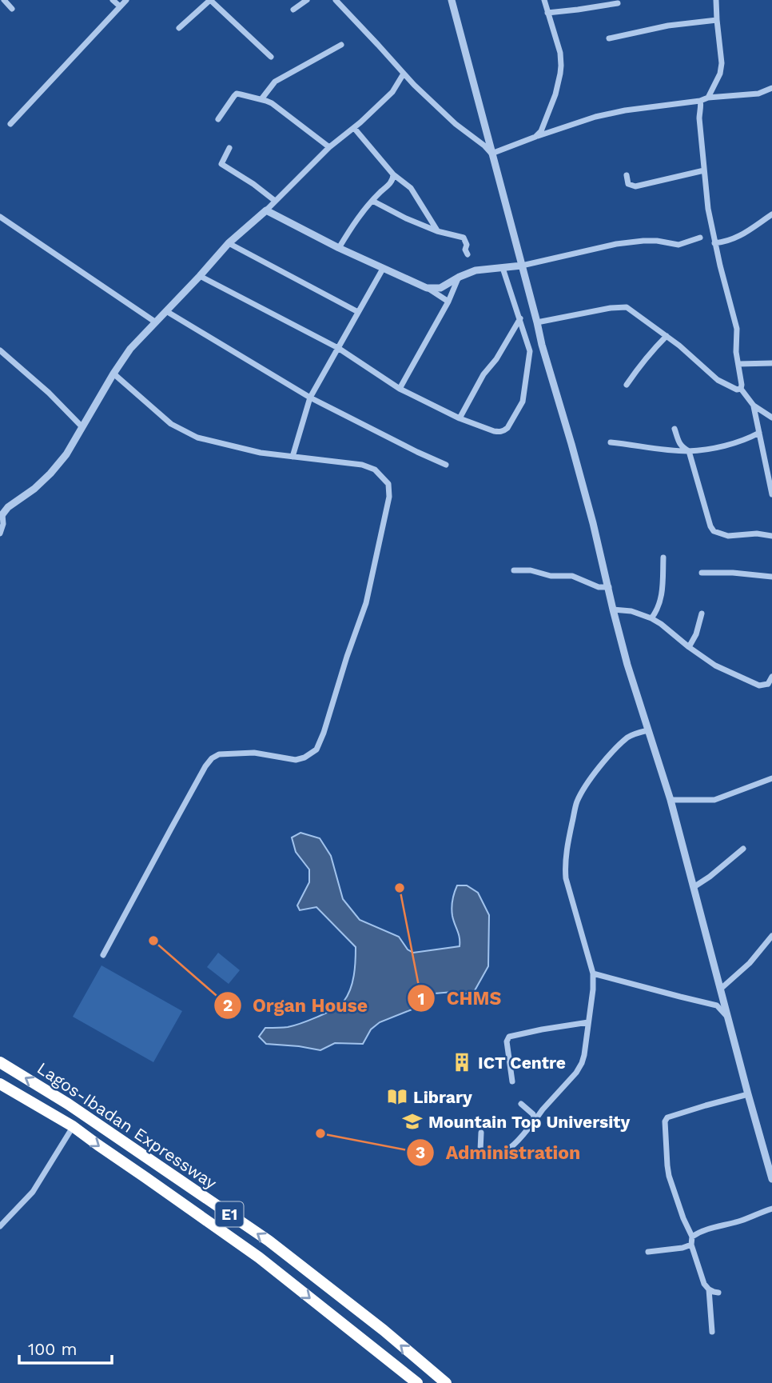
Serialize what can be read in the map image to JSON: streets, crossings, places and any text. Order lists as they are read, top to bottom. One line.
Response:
{"streets":{"highway":["Lagos-Ibadan Expressway","E1"]},"places":{"other":["CHMS","Organ House","Administration"],"building":["ICT Centre"],"library":["Library"],"school or university":["Mountain Top University"]},"scale_bar":"100 m"}
